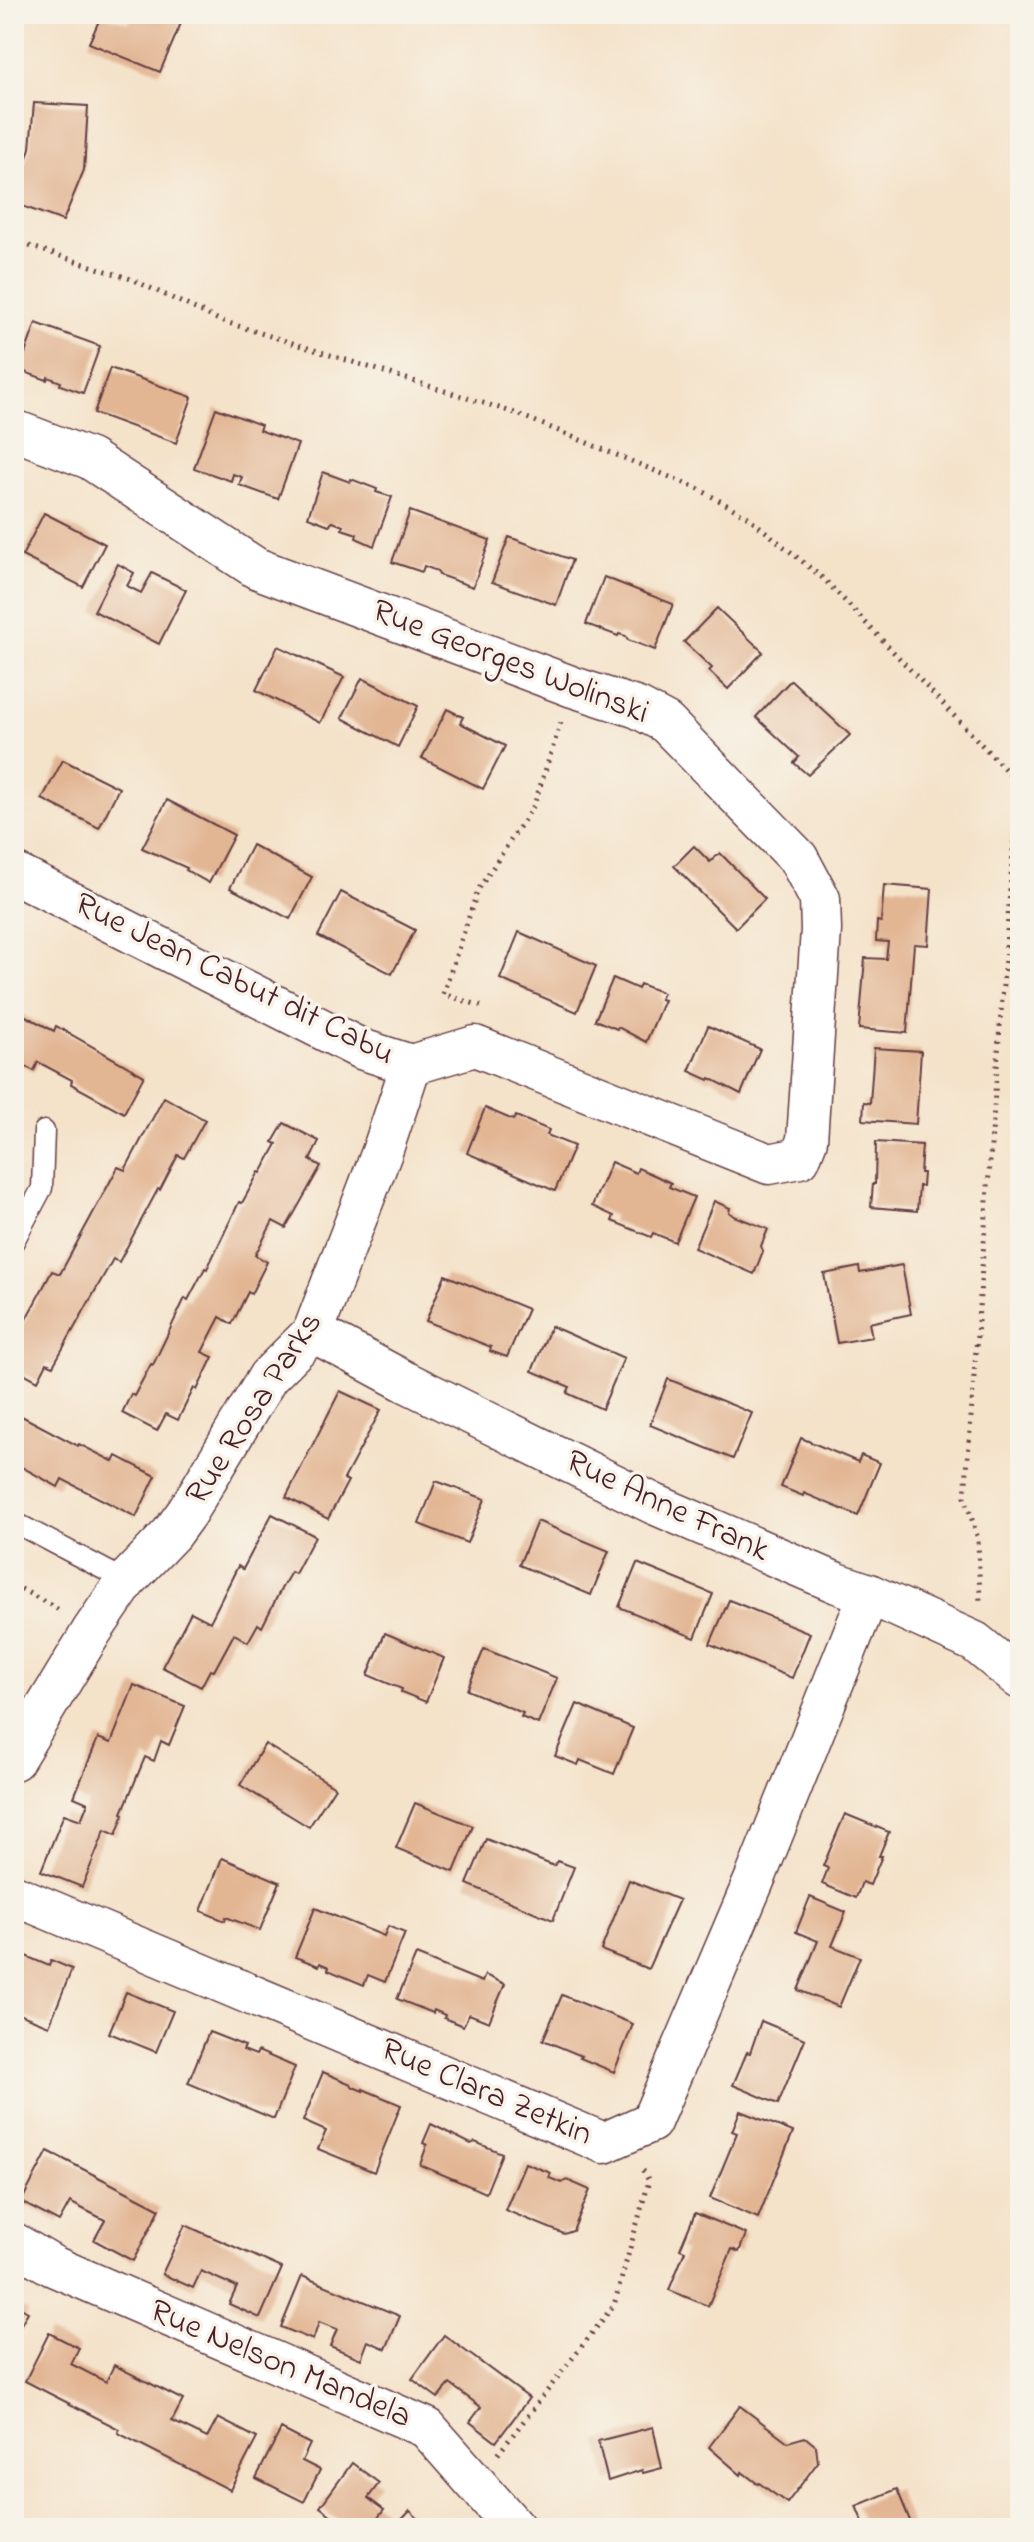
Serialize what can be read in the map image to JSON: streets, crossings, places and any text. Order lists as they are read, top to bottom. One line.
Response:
{"streets":{"street":["Rue Georges Wolinski","Rue Jean Cabut dit Cabu","Rue Rosa Parks","Rue Anne Frank","Rue Clara Zetkin","Rue Nelson Mandela"]},"crossings":[["Rue Jean Cabut dit Cabu","Rue Rosa Parks"],["Rue Rosa Parks","Rue Anne Frank"],["Rue Anne Frank","Rue Clara Zetkin"]]}
